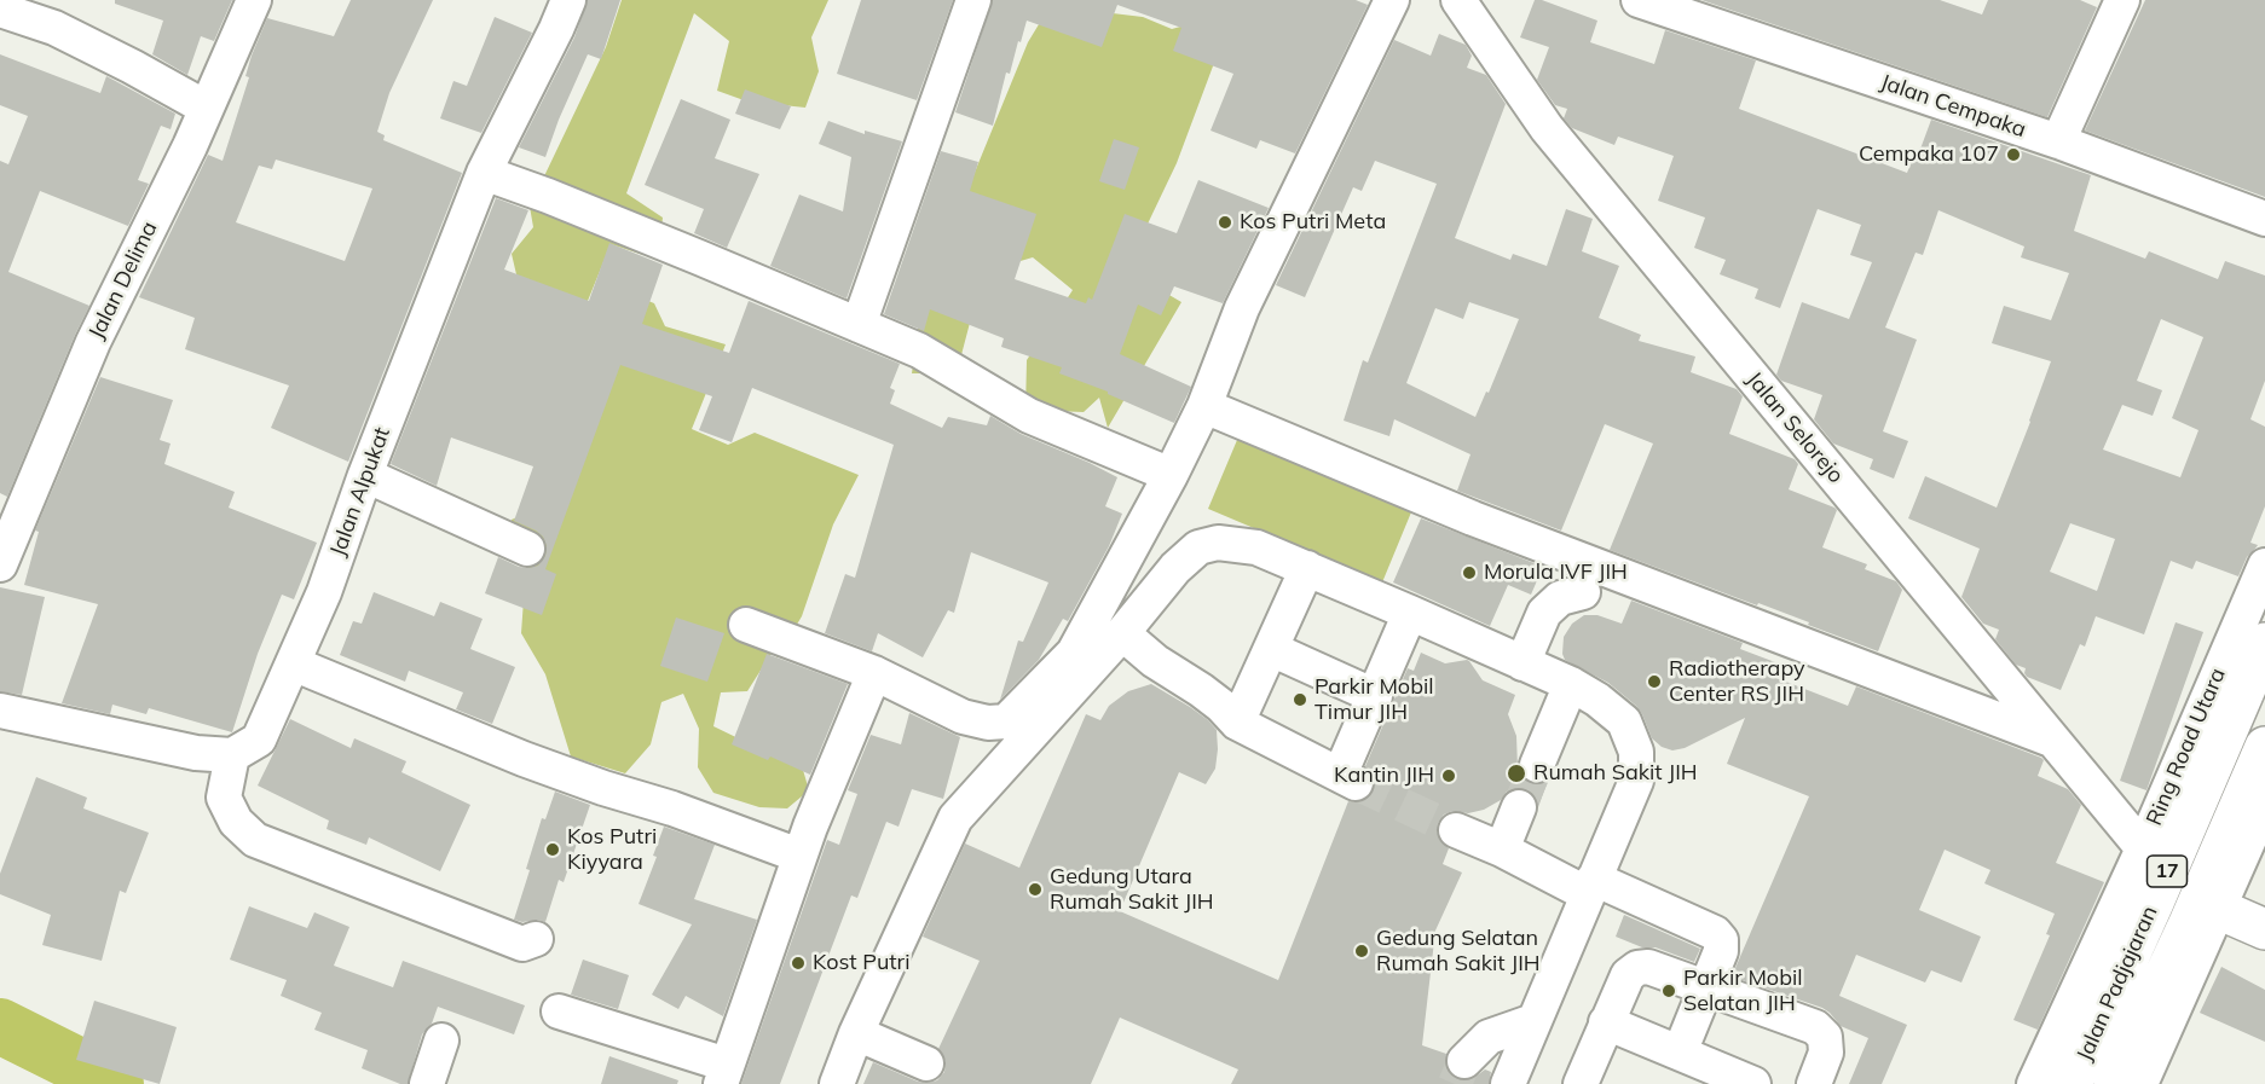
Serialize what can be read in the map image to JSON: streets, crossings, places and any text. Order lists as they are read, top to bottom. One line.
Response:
{"streets":{"main road":["17","Jalan Padjajaran"],"street":["Jalan Cempaka","Jalan Delima","Jalan Selorejo","Jalan Alpukat","Ring Road Utara"]},"crossings":[["Jalan Selorejo","Ring Road Utara"],["Ring Road Utara","Jalan Padjajaran"]],"places":["Cempaka 107","Kos Putri Meta","Morula IVF JIH","Radiotherapy Center RS JIH","Parkir Mobil Timur JIH","Rumah Sakit JIH","Kantin JIH","Kos Putri Kiyyara","Gedung Utara Rumah Sakit JIH","Gedung Selatan Rumah Sakit JIH","Kost Putri","Parkir Mobil Selatan JIH"]}
